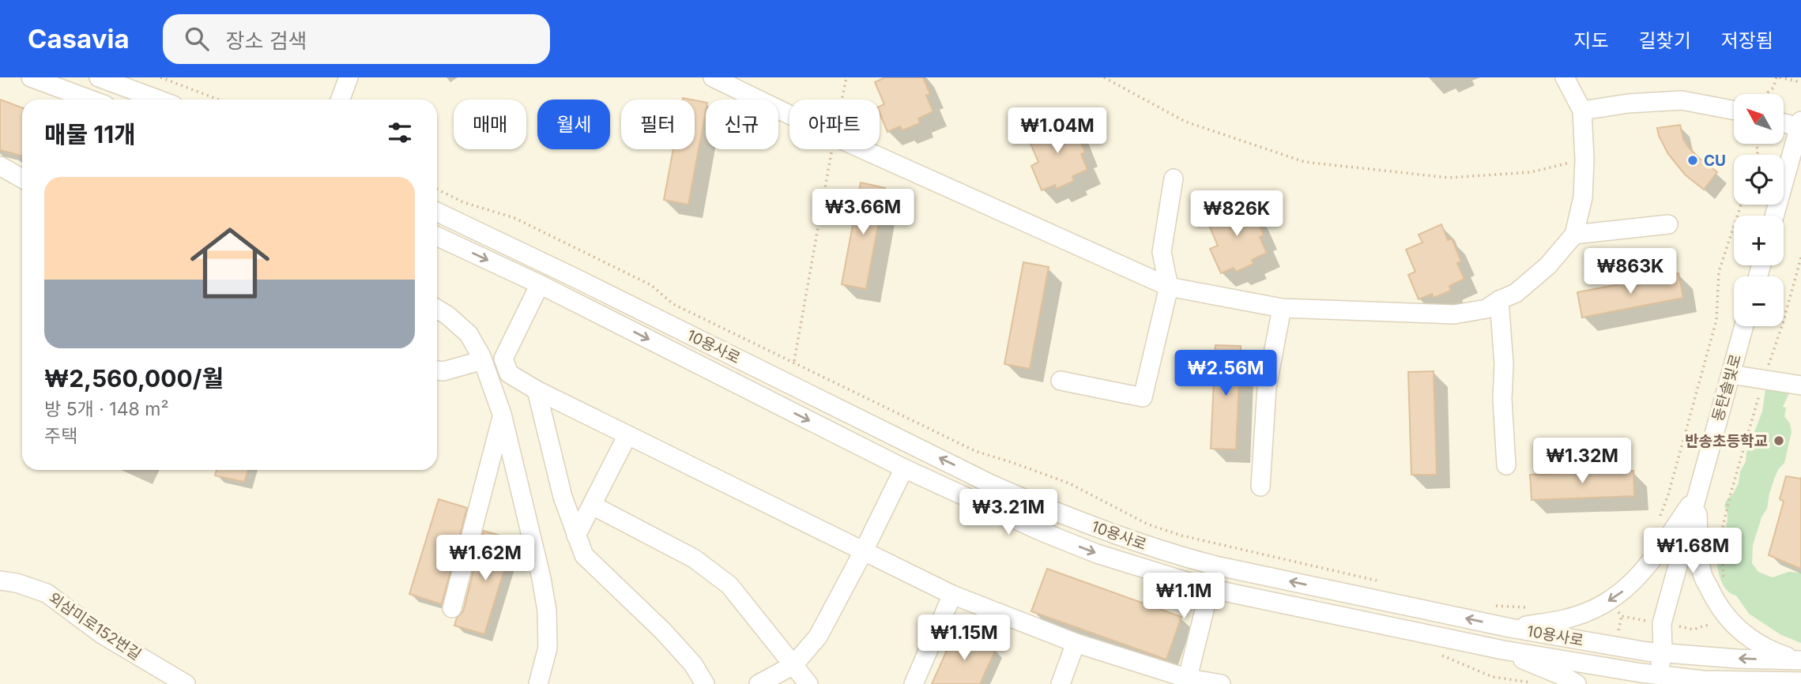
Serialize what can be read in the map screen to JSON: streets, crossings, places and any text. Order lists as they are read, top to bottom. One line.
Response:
{"streets":{"street":["10용사로","동탄솔빛로","외삼미로152번길"]},"crossings":[["10용사로","동탄솔빛로"]],"places":["CU","반송초등학교"],"north":"top left","page":{"header":"Casavia","search":"장소 검색","nav":["지도","길찾기","저장됨"],"map_buttons":["+","−"],"chip":["매매","월세","필터","신규","아파트"],"heading":"매물 11개","price":["₩1.04M","₩3.66M","₩826K","₩863K","₩2.56M","₩1.32M","₩3.21M","₩1.68M","₩1.62M","₩1.1M","₩1.15M"],"list":[{"name":"₩2,560,000/월","note":"방 5개 · 148 m² · 주택"}]}}
